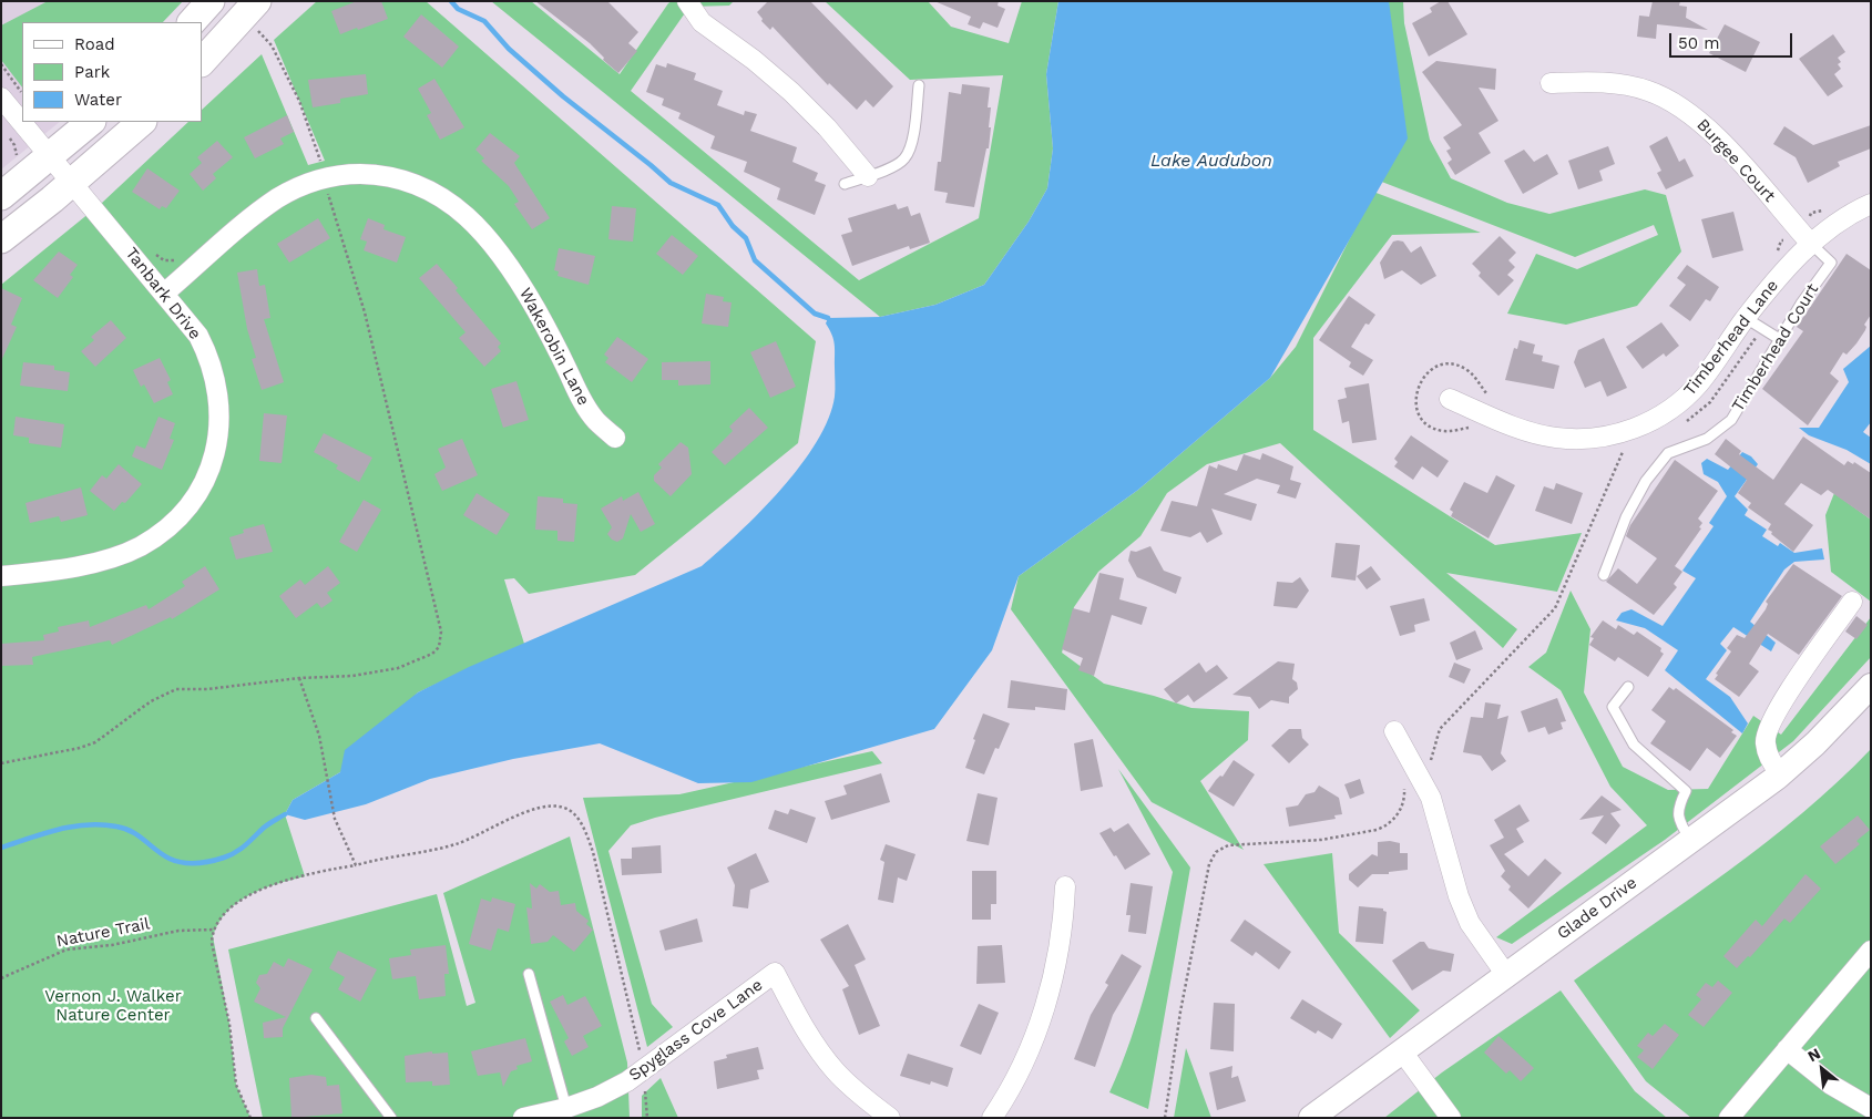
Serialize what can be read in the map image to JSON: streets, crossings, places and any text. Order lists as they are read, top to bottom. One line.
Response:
{"streets":{"street":["Burgee Court","Tanbark Drive","Timberhead Lane","Wakerobin Lane","Glade Drive","Spyglass Cove Lane"],"lane":["Timberhead Court"],"path":["Nature Trail"]},"crossings":[["Burgee Court","Timberhead Lane"],["Burgee Court","Timberhead Court"],["Tanbark Drive","Wakerobin Lane"],["Timberhead Lane","Timberhead Court"]],"water":["Lake Audubon"],"parks":["Vernon J. Walker Nature Center"],"legend":["Road","Park","Water"],"scale_bar":"50 m","north":"top left"}
